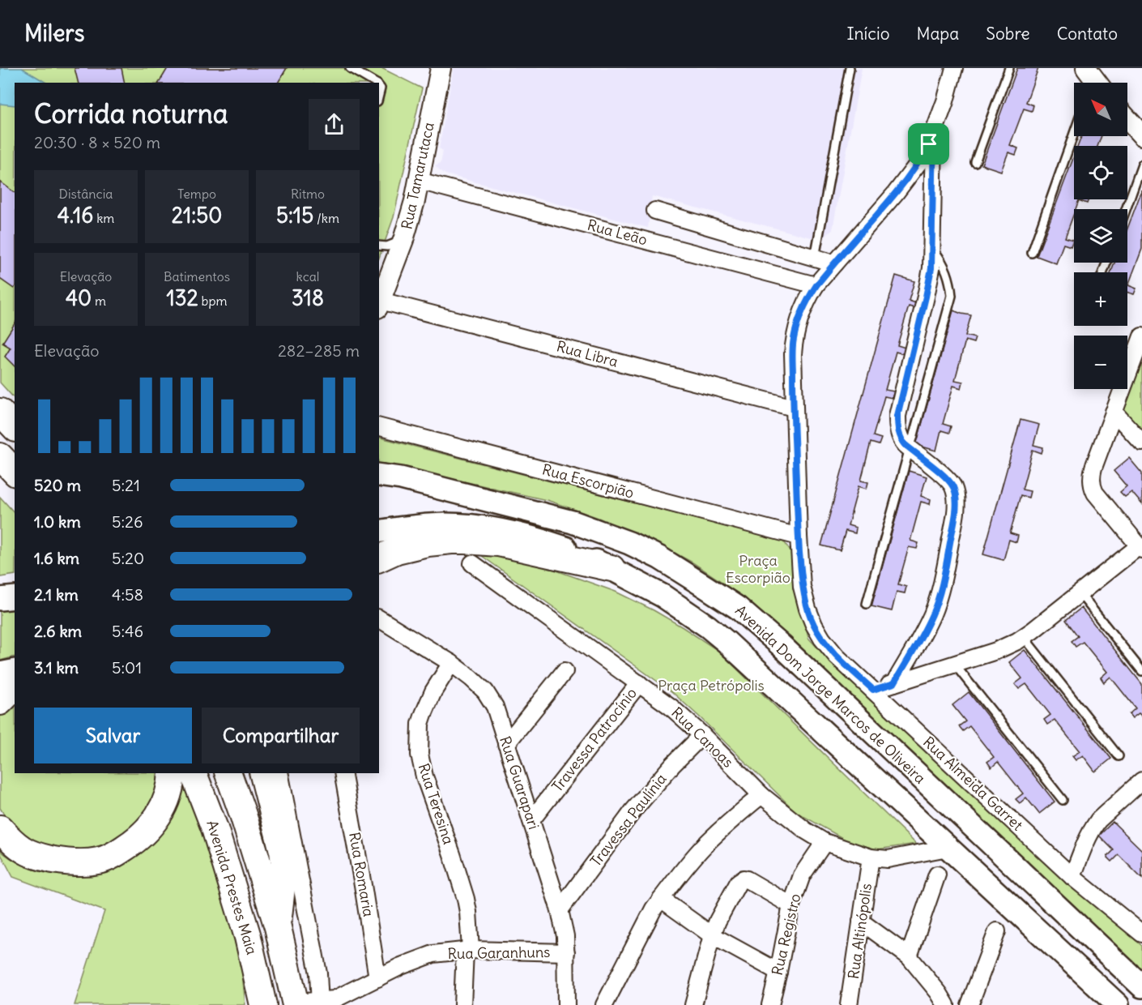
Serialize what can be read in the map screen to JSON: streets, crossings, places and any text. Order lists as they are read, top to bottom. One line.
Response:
{"streets":{"highway":["Avenida Prestes Maia"],"main road":["Avenida Dom Jorge Marcos de Oliveira"],"street":["Rua Tamarutaca","Rua Leão","Rua Libra","Rua Escorpião","Rua Canoas","Travessa Patrocínio","Rua Guarapari","Rua Almeida Garret","Rua Teresina","Travessa Paulínia","Rua Romaria","Rua Altinópolis","Rua Registro","Rua Garanhuns"]},"crossings":[["Rua Tamarutaca","Rua Leão"],["Rua Tamarutaca","Rua Libra"],["Rua Leão","Rua Almeida Garret"],["Rua Libra","Rua Almeida Garret"],["Rua Escorpião","Rua Almeida Garret"],["Rua Canoas","Travessa Patrocínio"],["Rua Canoas","Travessa Paulínia"],["Rua Canoas","Rua Altinópolis"],["Rua Canoas","Rua Registro"],["Travessa Patrocínio","Rua Guarapari"],["Rua Guarapari","Rua Teresina"],["Rua Guarapari","Travessa Paulínia"],["Rua Guarapari","Rua Garanhuns"],["Rua Teresina","Rua Garanhuns"],["Rua Romaria","Rua Garanhuns"]],"parks":["Praça Escorpião","Praça Petrópolis"],"north":"top left","page":{"header":"Milers","nav":["Início","Mapa","Sobre","Contato"],"map_buttons":["+","−"],"heading":["Corrida noturna","20:30 · 8 × 520 m"],"stats":[["Distância","4.16 km"],["Tempo","21:50"],["Ritmo","5:15 /km"],["Elevação","40 m"],["Batimentos","132 bpm"],["kcal","318"]],"chart":["Elevação","282–285 m"],"list":[{"name":"520 m","note":"5:21"},{"name":"1.0 km","note":"5:26"},{"name":"1.6 km","note":"5:20"},{"name":"2.1 km","note":"4:58"},{"name":"2.6 km","note":"5:46"},{"name":"3.1 km","note":"5:01"}],"buttons":["Salvar","Compartilhar"]}}
